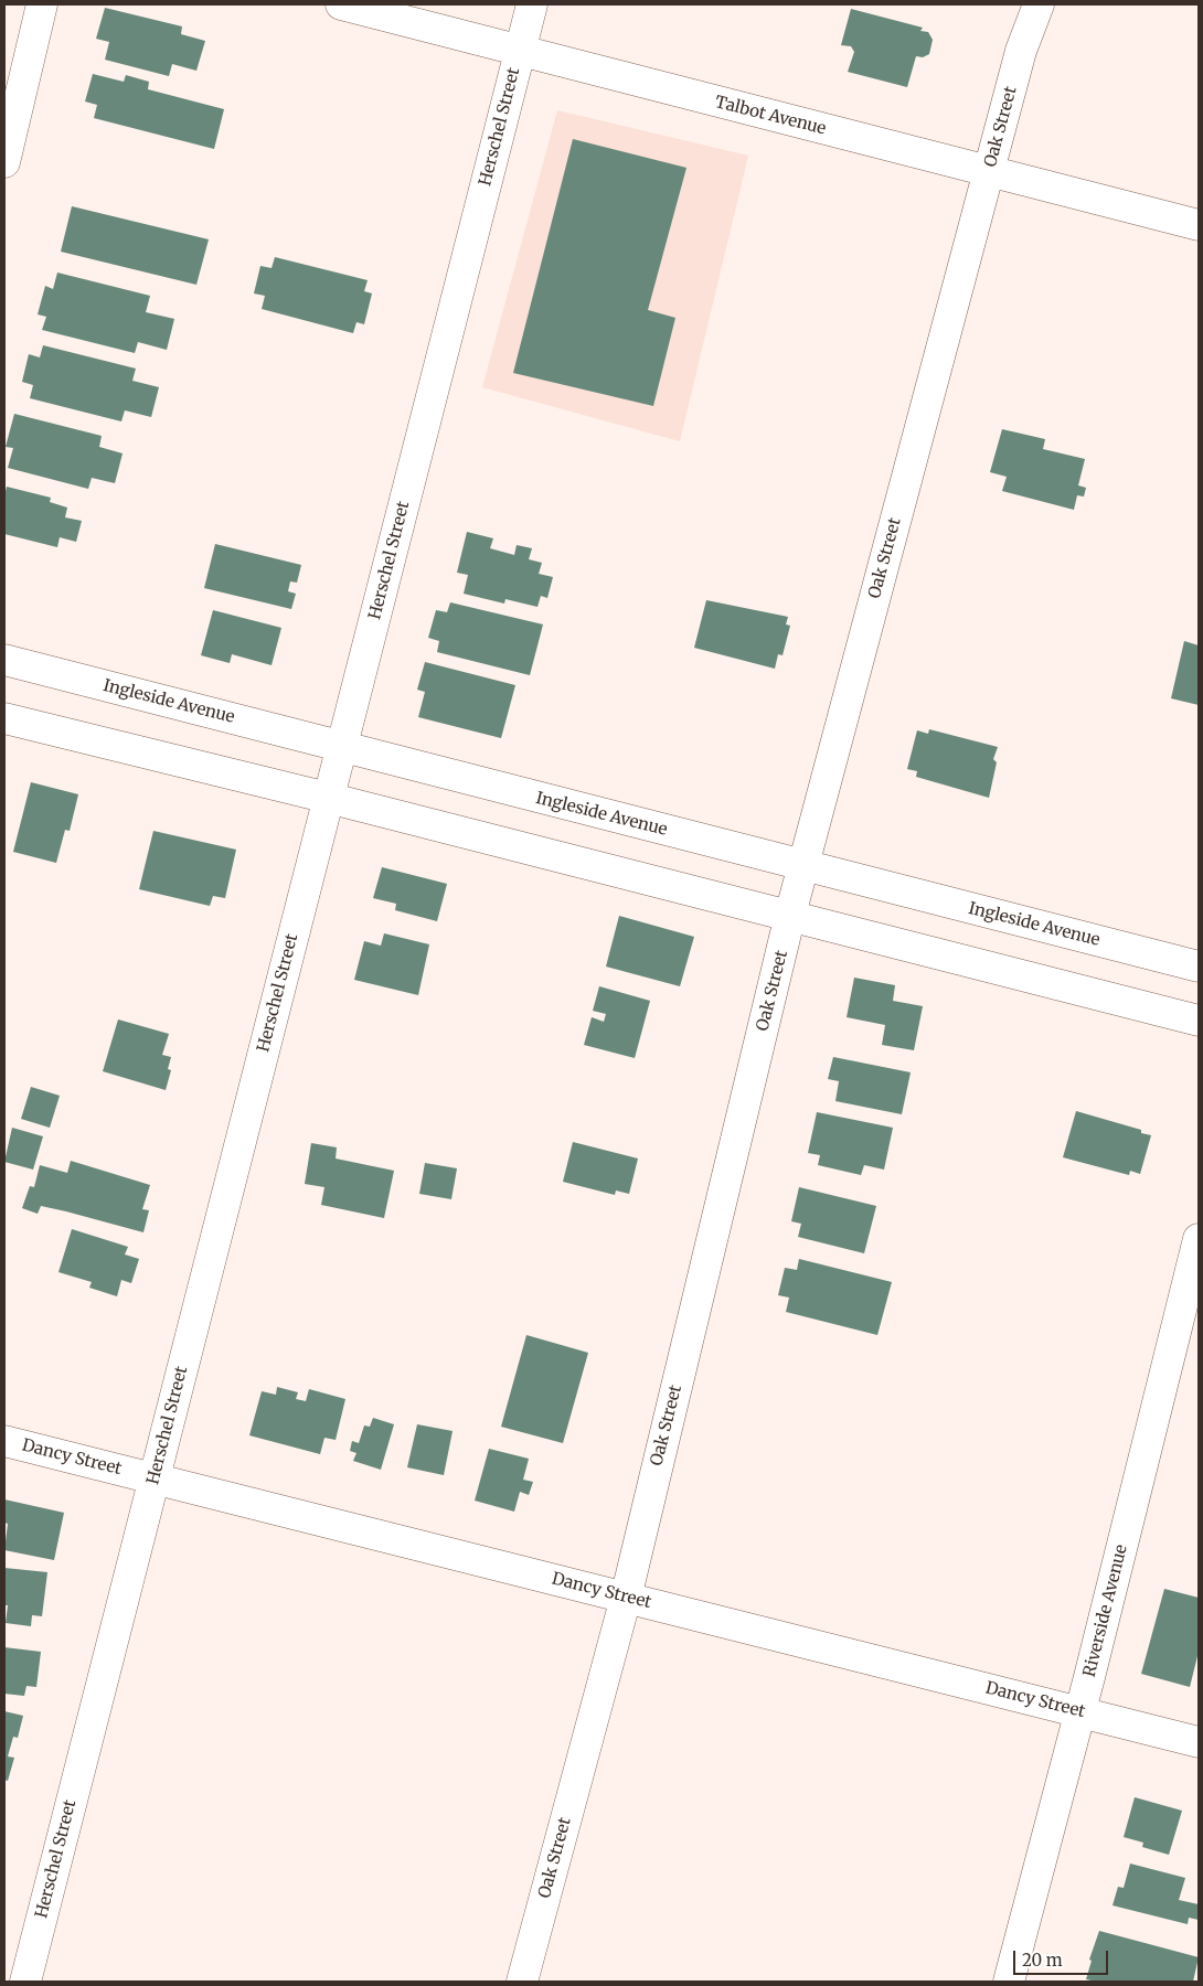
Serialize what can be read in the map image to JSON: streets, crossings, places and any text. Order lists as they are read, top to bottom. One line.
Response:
{"streets":{"street":["Talbot Avenue","Herschel Street","Oak Street","Ingleside Avenue","Dancy Street","Riverside Avenue"]},"crossings":[["Talbot Avenue","Herschel Street"],["Talbot Avenue","Oak Street"],["Herschel Street","Ingleside Avenue"],["Herschel Street","Dancy Street"],["Oak Street","Ingleside Avenue"],["Oak Street","Dancy Street"],["Dancy Street","Riverside Avenue"]],"scale_bar":"20 m"}
